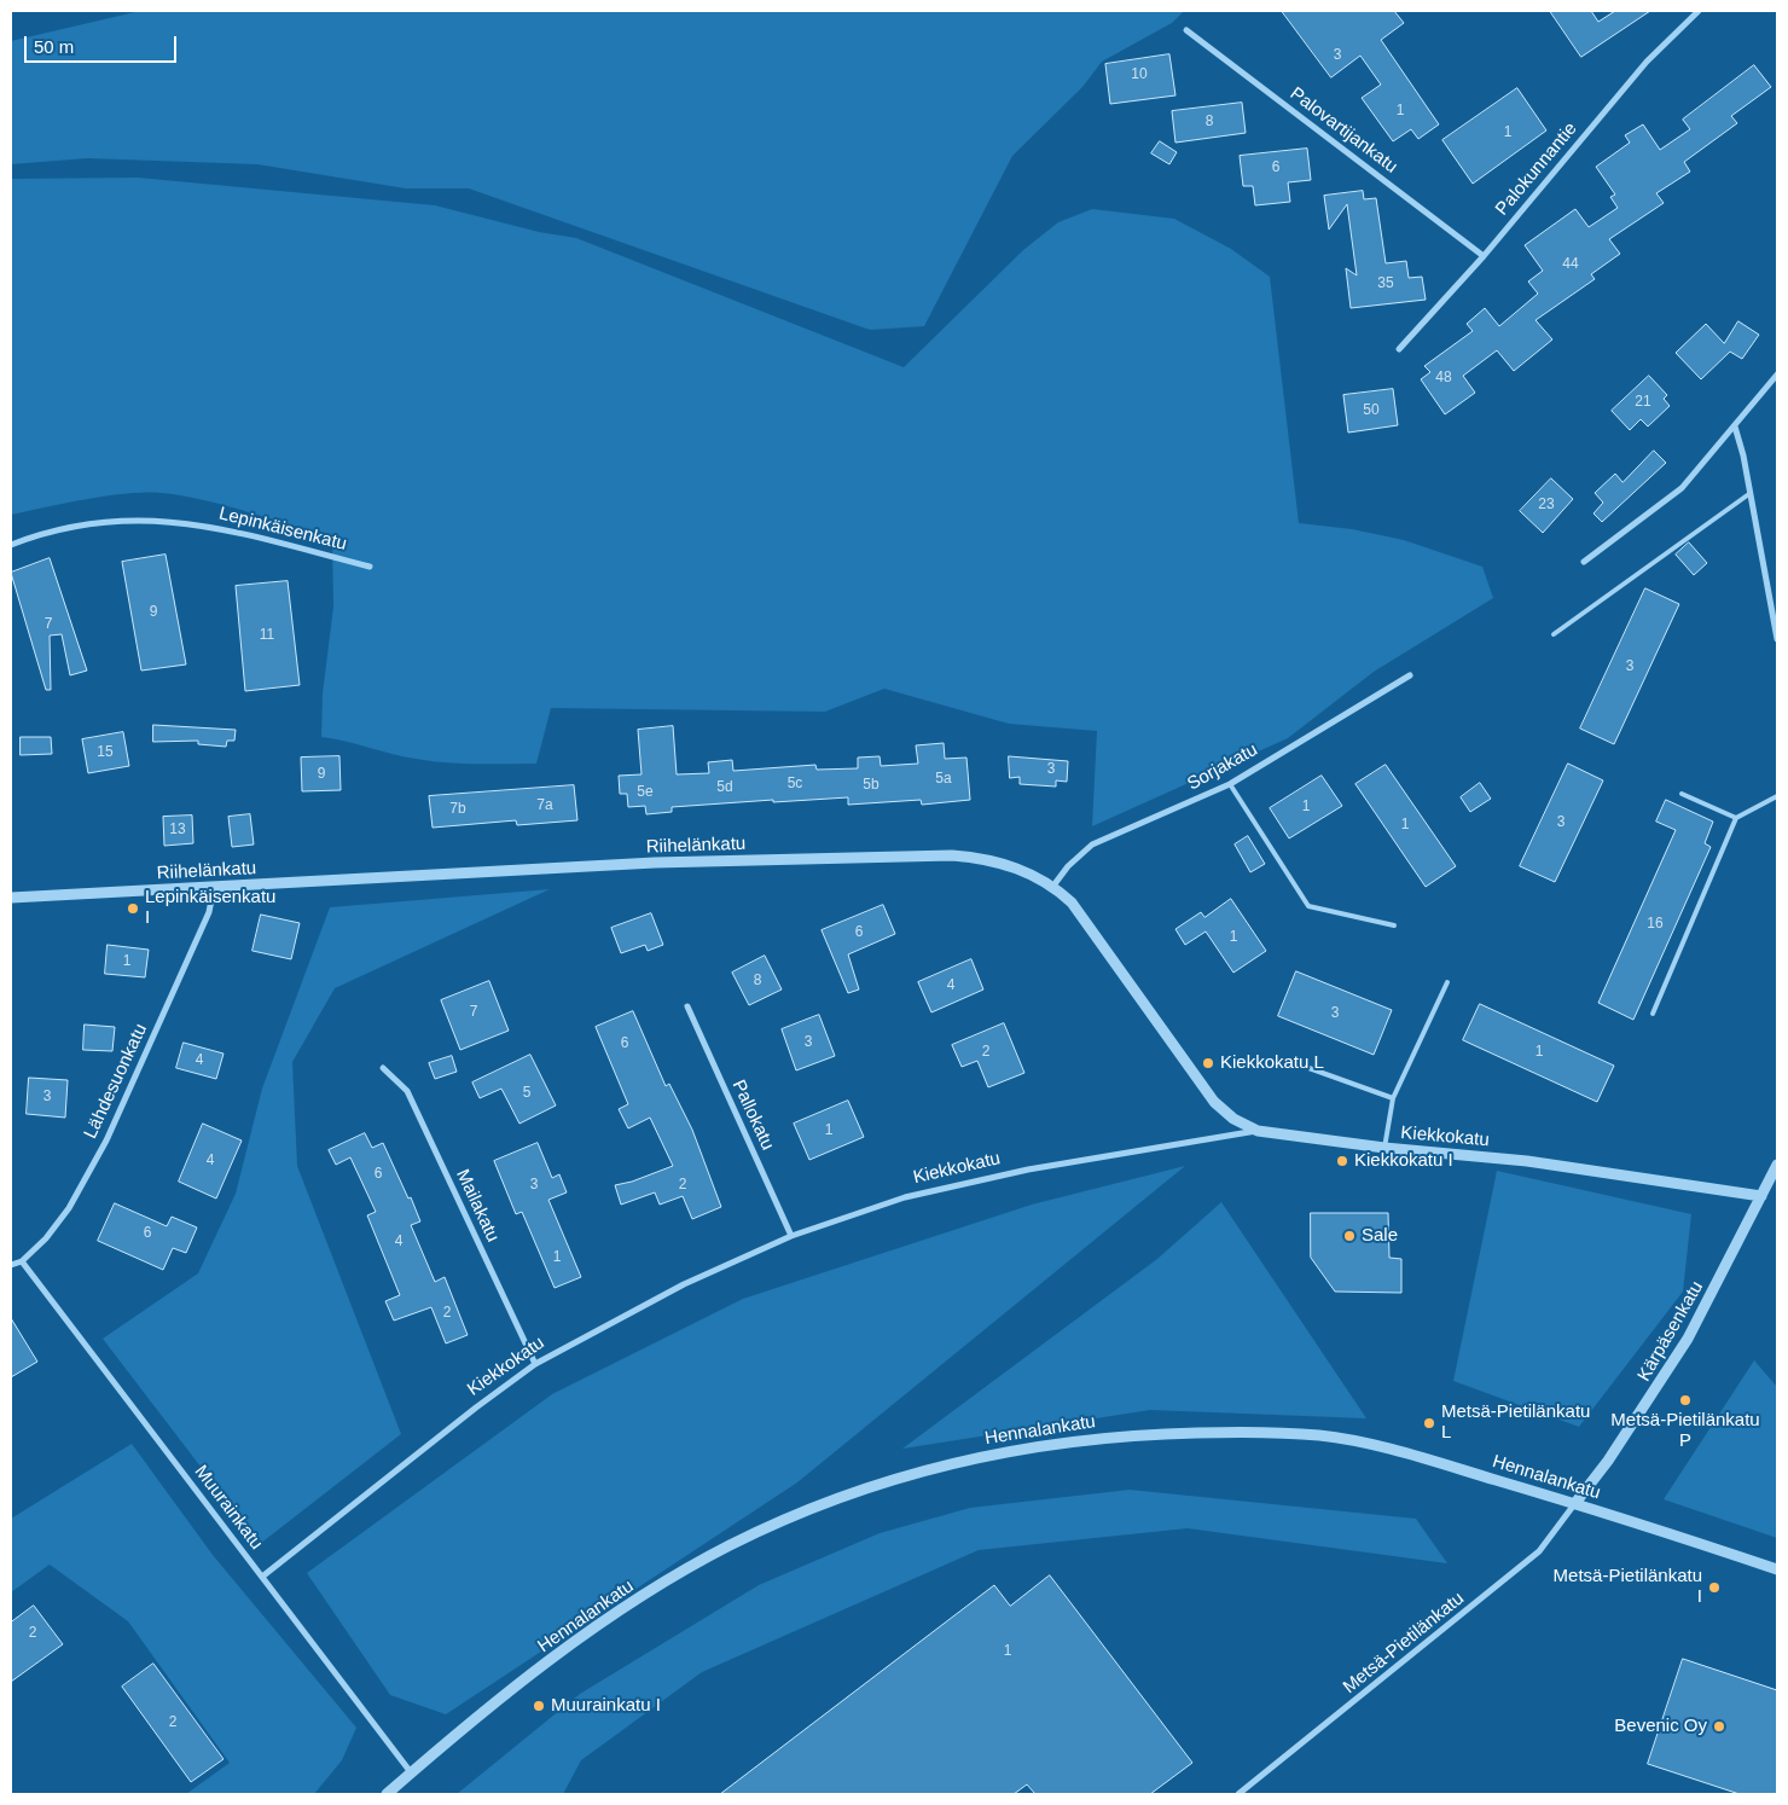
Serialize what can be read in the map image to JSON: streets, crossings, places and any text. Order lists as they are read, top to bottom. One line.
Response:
{"streets":{"street":["Palovartijankatu","Palokunnantie","Lepinkäisenkatu","Sorjakatu","Riihelänkatu","Lähdesuonkatu","Pallokatu","Kiekkokatu","Mailakatu","Kärpäsenkatu","Hennalankatu","Muurainkatu","Metsä-Pietilänkatu"]},"crossings":[["Palovartijankatu","Palokunnantie"],["Sorjakatu","Riihelänkatu"],["Riihelänkatu","Lähdesuonkatu"],["Riihelänkatu","Kiekkokatu"],["Lähdesuonkatu","Muurainkatu"],["Pallokatu","Kiekkokatu"],["Kiekkokatu","Mailakatu"],["Kiekkokatu","Kärpäsenkatu"],["Kiekkokatu","Muurainkatu"],["Kärpäsenkatu","Hennalankatu"],["Kärpäsenkatu","Metsä-Pietilänkatu"],["Hennalankatu","Muurainkatu"],["Hennalankatu","Metsä-Pietilänkatu"]],"places":["Lepinkäisenkatu I","Kiekkokatu L","Kiekkokatu I","Sale","Metsä-Pietilänkatu P","Metsä-Pietilänkatu L","Metsä-Pietilänkatu I","Muurainkatu I","Bevenic Oy"],"house_numbers":["3","10","1","8","1","6","44","35","48","21","50","23","9","7","11","3","15","3","9","5a","5c","5b","5d","5e","7a","1","7b","3","1","13","16","6","1","1","8","4","7","3","3","6","2","1","4","5","3","1","4","6","3","2","6","4","1","2","2","1","2"],"scale_bar":"50 m"}
